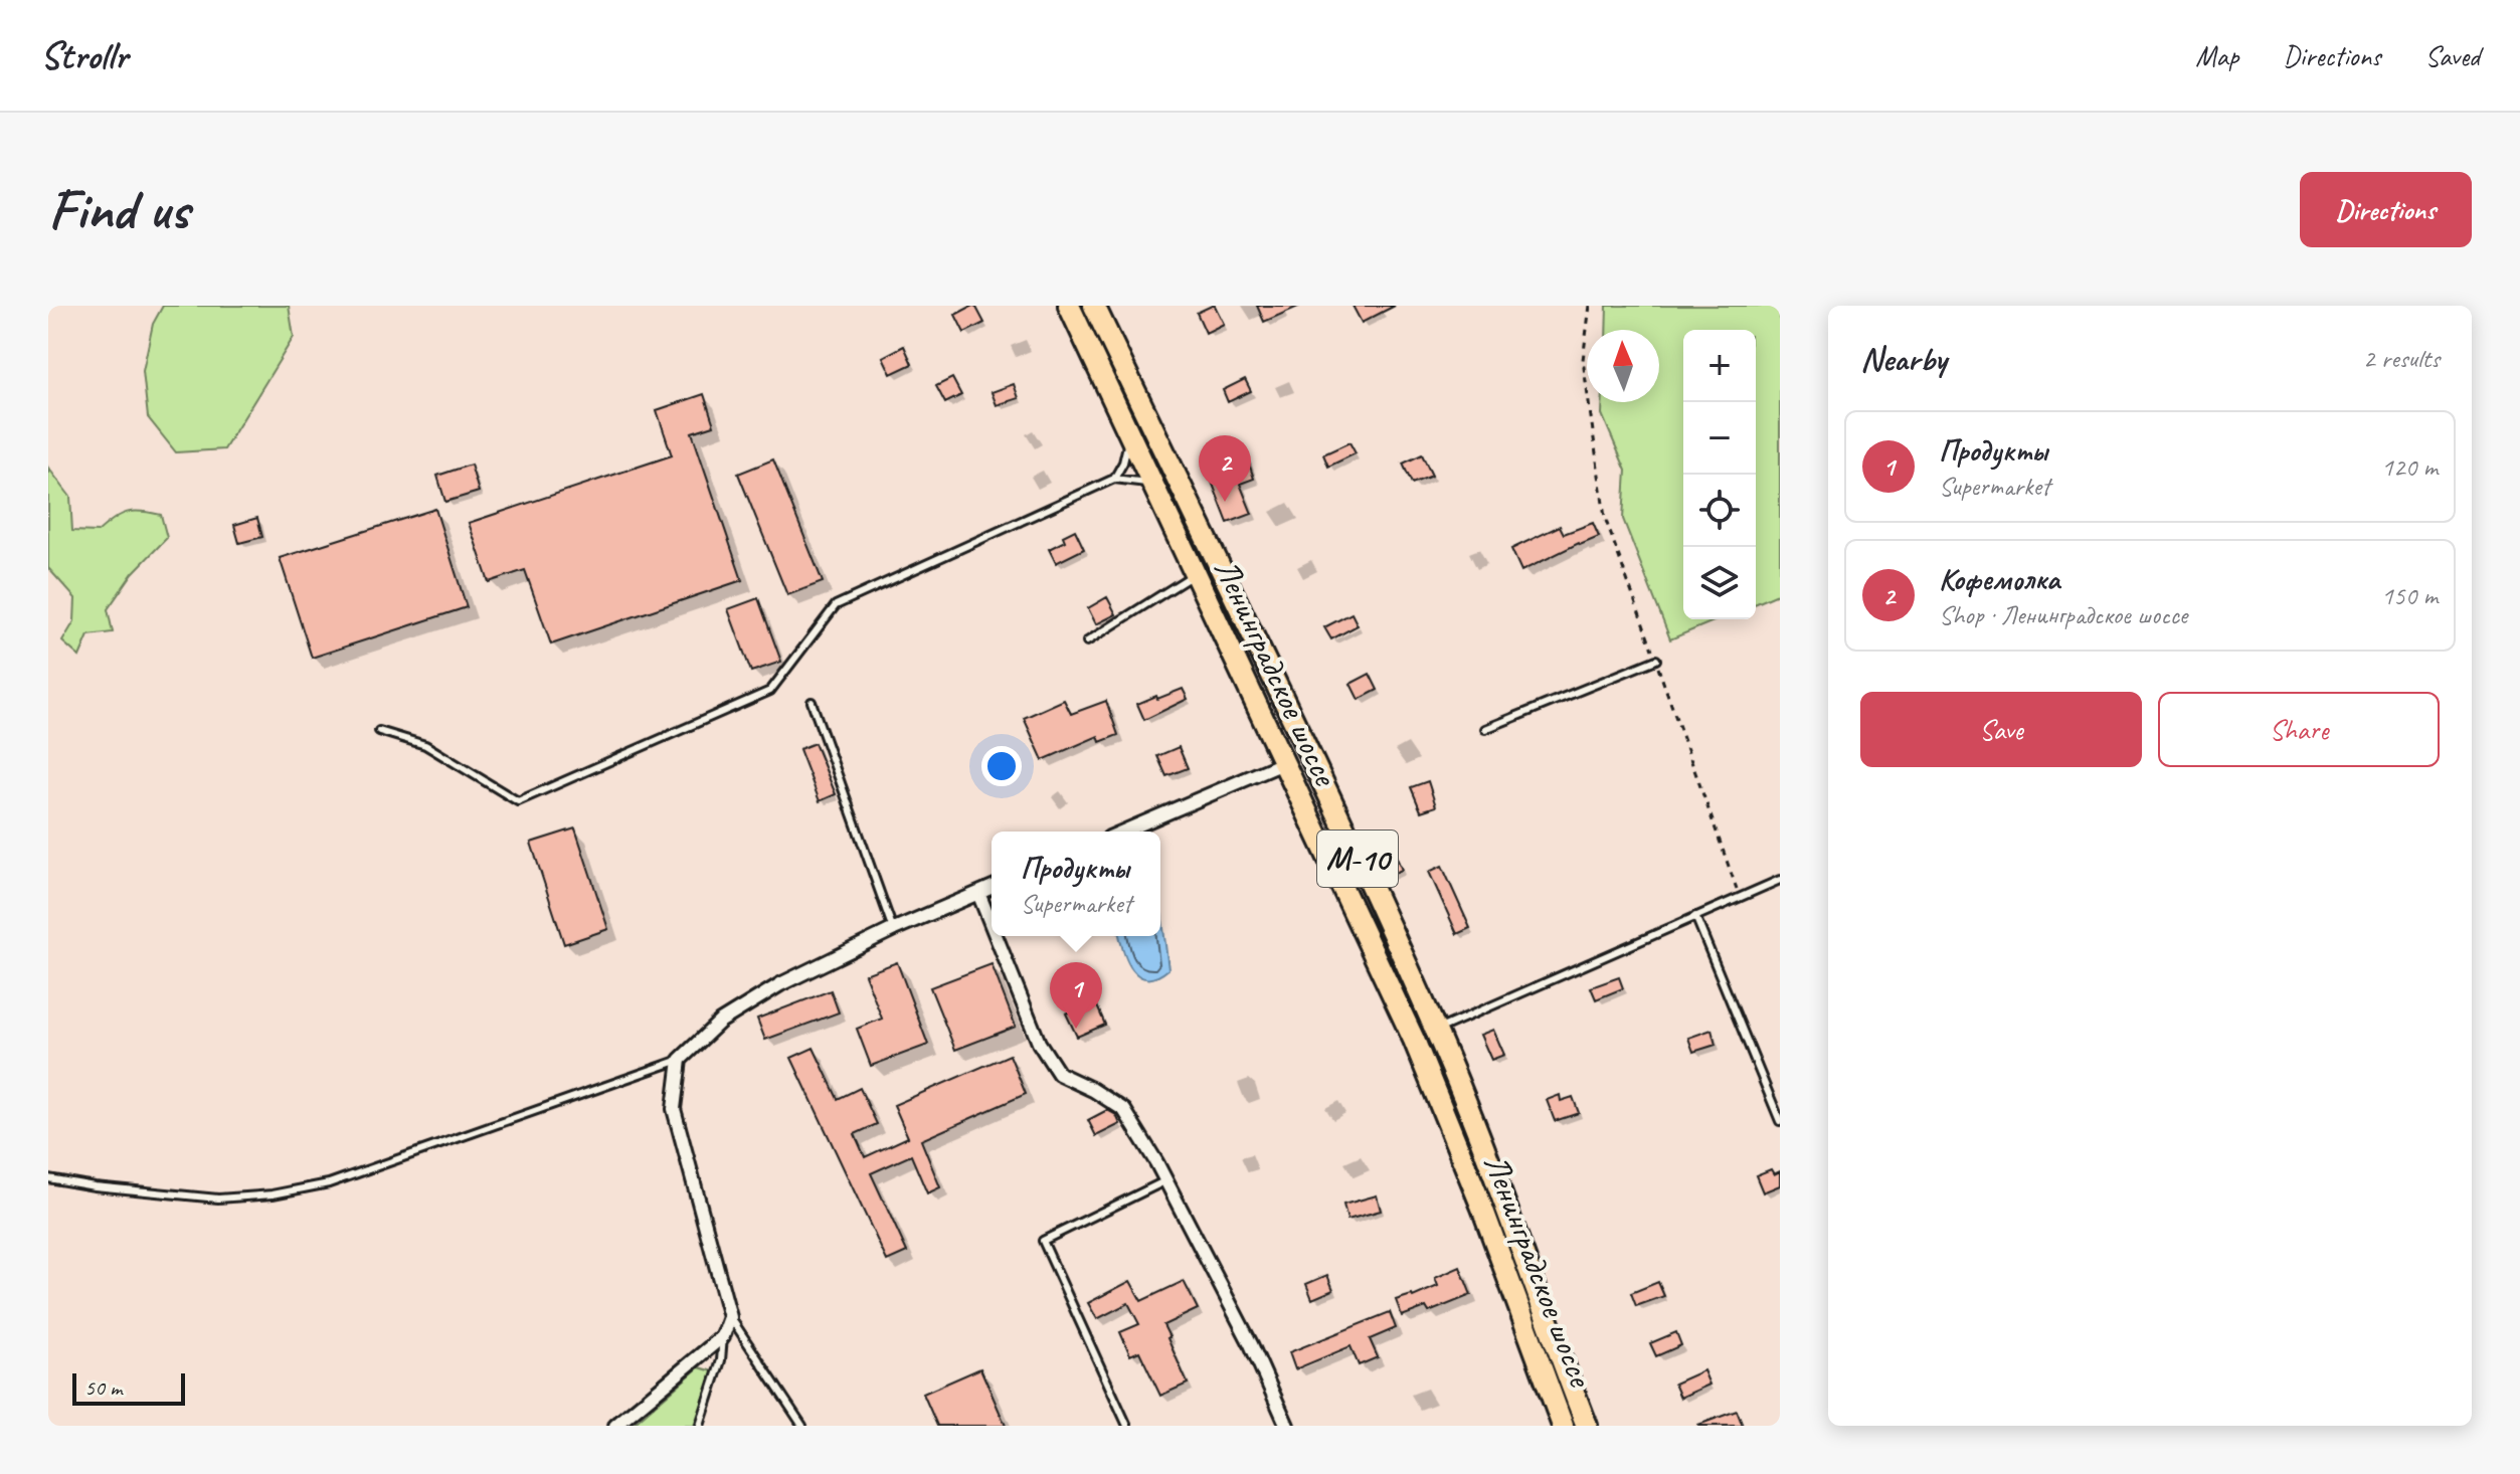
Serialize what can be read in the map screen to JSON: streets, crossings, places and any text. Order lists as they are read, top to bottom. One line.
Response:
{"streets":{"highway":["Ленинградское шоссе","М-10"]},"scale_bar":"50 m","north":"top","page":{"header":"Strollr","nav":["Map","Directions","Saved"],"buttons":["Directions",["Save","Share"]],"title":"Find us","heading":["Nearby","2 results"],"map_buttons":["+","−"],"list":[{"mark":"1","name":"Продукты","note":"Supermarket","value":"120 m"},{"mark":"2","name":"Кофемолка","note":"Shop · Ленинградское шоссе","value":"150 m"}],"pins":["2","1"],"popup":["Продукты","Supermarket"],"scale":"50 m"}}
